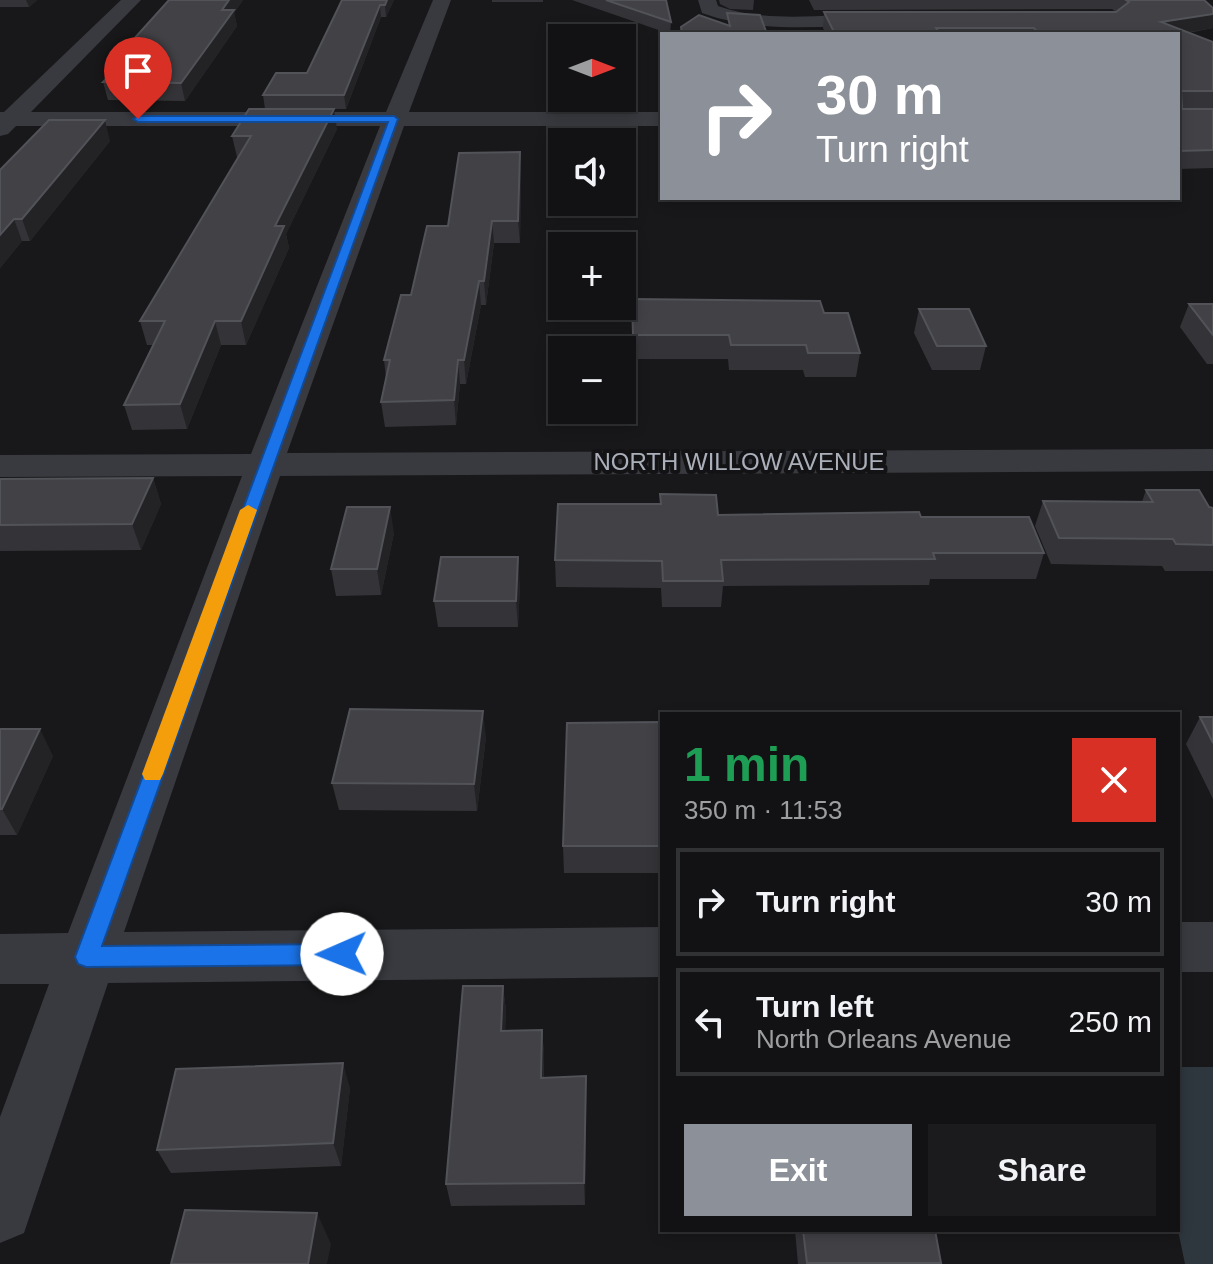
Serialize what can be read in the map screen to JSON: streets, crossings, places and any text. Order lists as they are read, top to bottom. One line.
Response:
{"streets":{"street":["NORTH WILLOW AVENUE"]},"north":"right","page":{"map_buttons":["+","−"],"turn":["30 m","Turn right"],"heading":["1 min","350 m · 11:53"],"list":[{"name":"Turn right","value":"30 m"},{"name":"Turn left","note":"North Orleans Avenue","value":"250 m"}],"buttons":["Exit","Share"]}}
